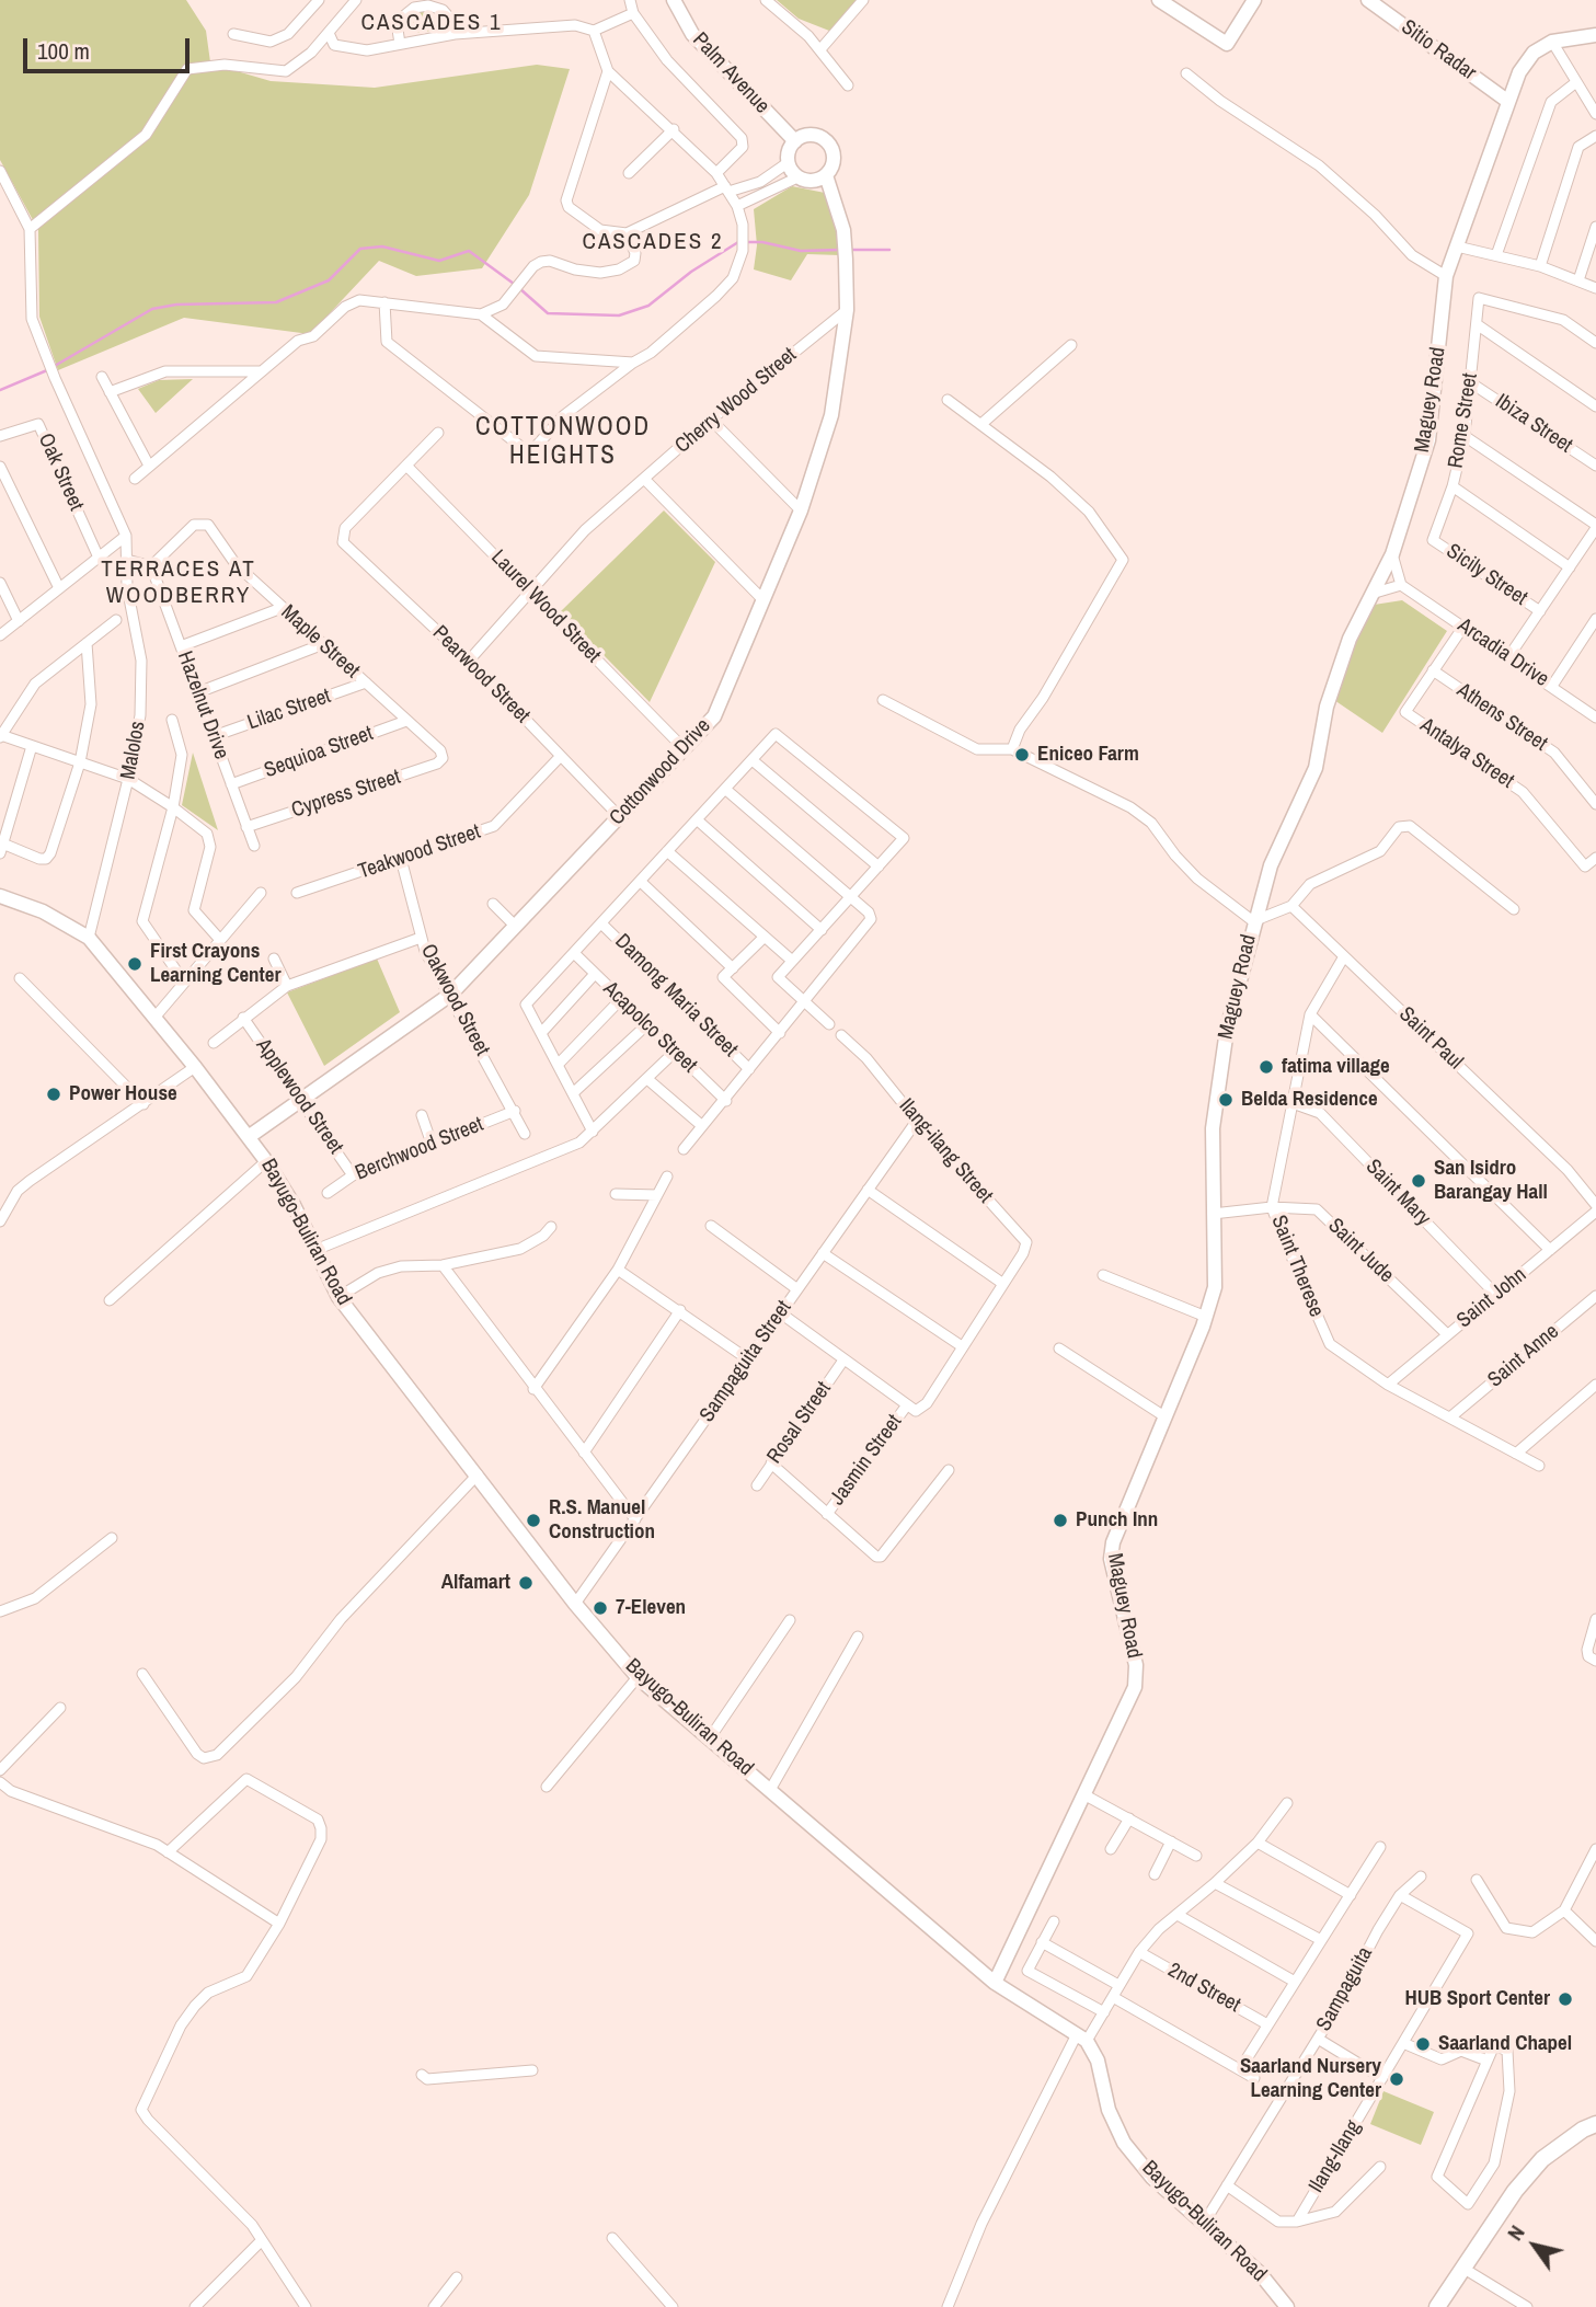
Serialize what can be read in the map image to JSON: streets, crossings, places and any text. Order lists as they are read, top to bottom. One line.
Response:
{"streets":{"street":["Sitio Radar","Palm Avenue","Maguey Road","Cherry Wood Street","Rome Street","Ibiza Street","Oak Street","Sicily Street","Laurel Wood Street","Maple Street","Arcadia Drive","Pearwood Street","Hazelnut Drive","Lilac Street","Athens Street","Malolos","Sequioa Street","Antalya Street","Cottonwood Drive","Cypress Street","Teakwood Street","Damong Maria Street","Oakwood Street","Acapolco Street","Saint Paul","Applewood Street","Berchwood Street","Ilang-ilang Street","Saint Mary","Bayugo-Buliran Road","Saint Jude","Saint Therese","Saint John","Saint Anne","Sampaguita Street","Rosal Street","Jasmin Street","2nd Street","Sampaguita","Ilang-Ilang"]},"crossings":[["Sitio Radar","Maguey Road"],["Palm Avenue","Cottonwood Drive"],["Maguey Road","Bayugo-Buliran Road"],["Maguey Road","Saint Jude"],["Cherry Wood Street","Laurel Wood Street"],["Cherry Wood Street","Pearwood Street"],["Cherry Wood Street","Cottonwood Drive"],["Rome Street","Ibiza Street"],["Rome Street","Sicily Street"],["Laurel Wood Street","Pearwood Street"],["Laurel Wood Street","Cottonwood Drive"],["Maple Street","Hazelnut Drive"],["Maple Street","Lilac Street"],["Maple Street","Sequioa Street"],["Maple Street","Cypress Street"],["Arcadia Drive","Antalya Street"],["Pearwood Street","Cottonwood Drive"],["Pearwood Street","Teakwood Street"],["Hazelnut Drive","Lilac Street"],["Hazelnut Drive","Sequioa Street"],["Hazelnut Drive","Cypress Street"],["Athens Street","Antalya Street"],["Malolos","Bayugo-Buliran Road"],["Cottonwood Drive","Oakwood Street"],["Cottonwood Drive","Applewood Street"],["Cottonwood Drive","Bayugo-Buliran Road"],["Teakwood Street","Oakwood Street"],["Oakwood Street","Berchwood Street"],["Saint Paul","Saint Therese"],["Applewood Street","Berchwood Street"],["Ilang-ilang Street","Sampaguita Street"],["Saint Mary","Saint Therese"],["Saint Mary","Saint John"],["Bayugo-Buliran Road","Sampaguita Street"],["Bayugo-Buliran Road","Sampaguita"],["Saint Jude","Saint Therese"],["Saint Jude","Saint John"],["Saint Therese","Saint John"],["Saint Therese","Saint Anne"],["Sampaguita","Ilang-Ilang"]],"districts":["CASCADES 1","CASCADES 2","COTTONWOOD HEIGHTS","TERRACES AT WOODBERRY"],"places":["Eniceo Farm","First Crayons Learning Center","fatima village","Power House","Belda Residence","San Isidro Barangay Hall","R.S. Manuel Construction","Punch Inn","Alfamart","7-Eleven","HUB Sport Center","Saarland Chapel","Saarland Nursery Learning Center"],"scale_bar":"100 m","north":"top left"}
